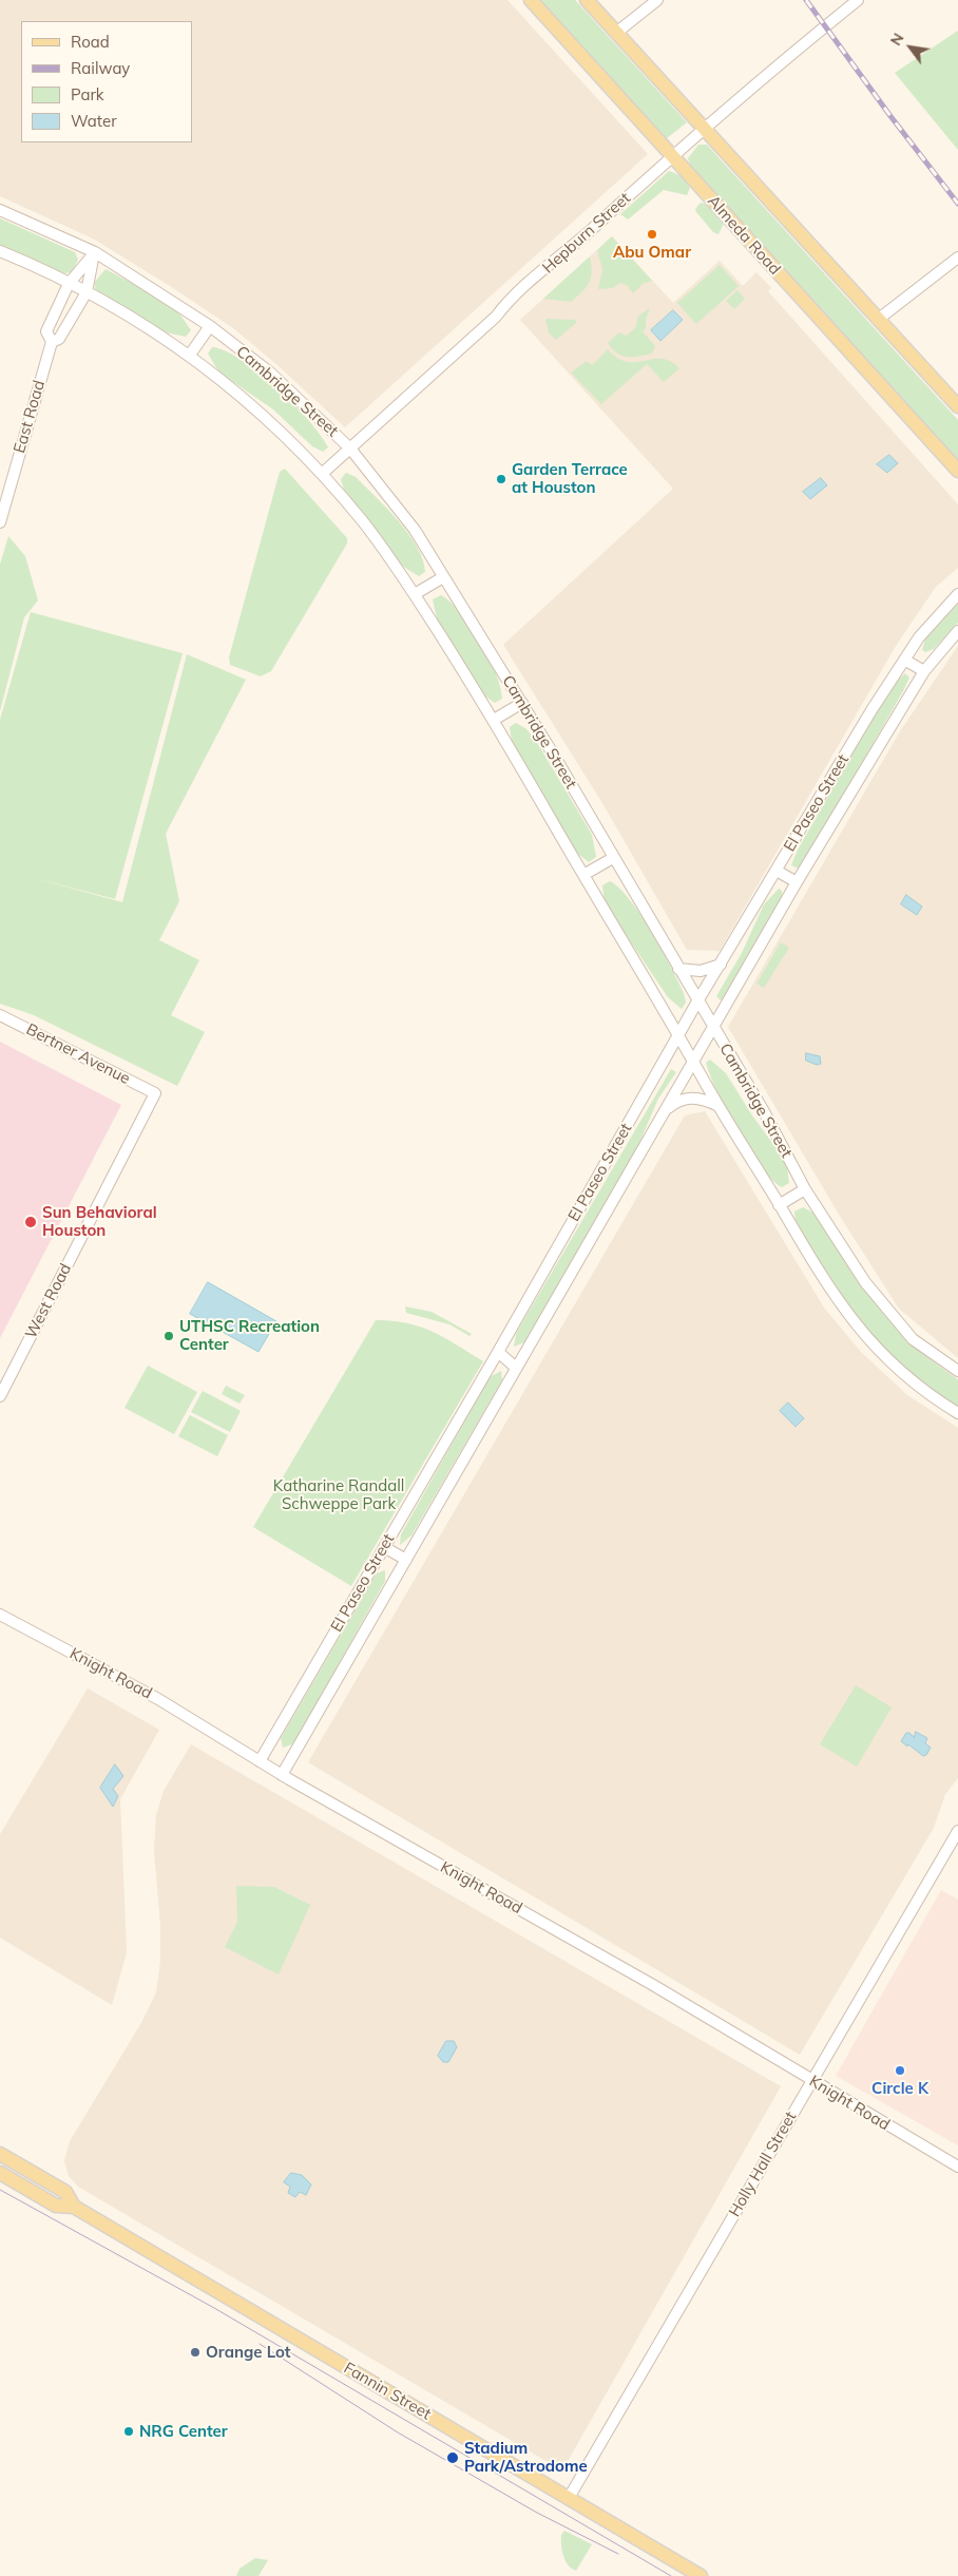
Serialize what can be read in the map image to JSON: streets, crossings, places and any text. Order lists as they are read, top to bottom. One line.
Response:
{"streets":{"main road":["Almeda Road","Fannin Street"],"street":["Hepburn Street","Cambridge Street","East Road","El Paseo Street","Bertner Avenue","West Road","Knight Road","Holly Hall Street"]},"crossings":[["Hepburn Street","Almeda Road"],["Hepburn Street","Cambridge Street"],["Cambridge Street","East Road"],["Cambridge Street","El Paseo Street"],["El Paseo Street","Knight Road"],["Bertner Avenue","West Road"],["Knight Road","Holly Hall Street"],["Holly Hall Street","Fannin Street"]],"parks":["Katharine Randall Schweppe Park"],"places":["Abu Omar","Garden Terrace at Houston","Sun Behavioral Houston","UTHSC Recreation Center","Circle K","Orange Lot","NRG Center","Stadium Park/Astrodome"],"legend":["Road","Railway","Park","Water"],"north":"top left"}
